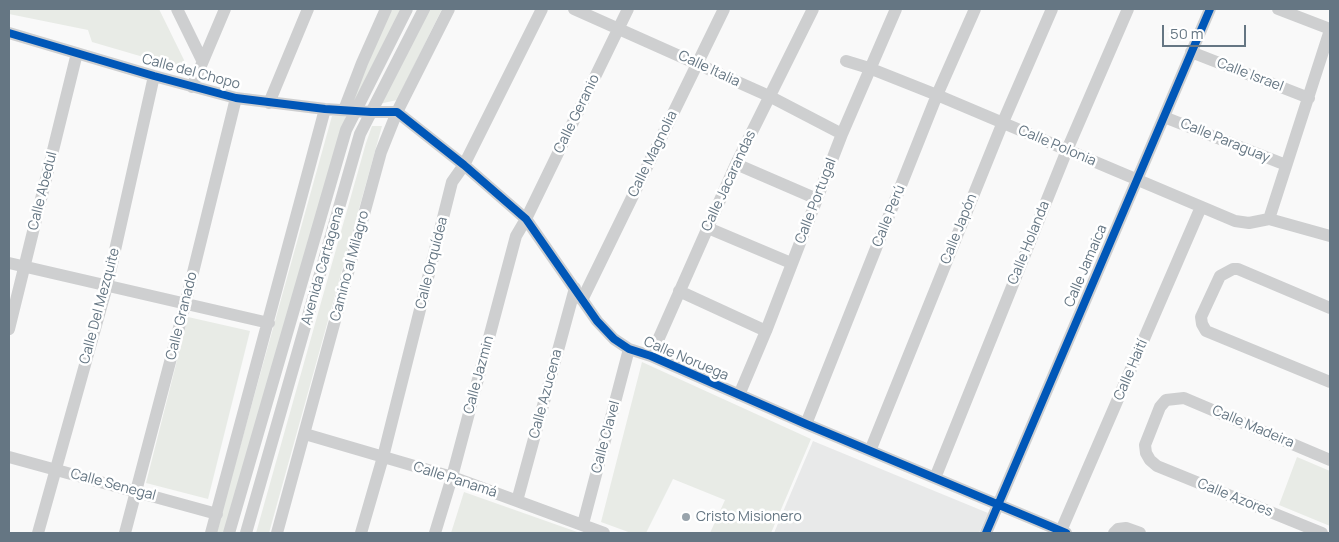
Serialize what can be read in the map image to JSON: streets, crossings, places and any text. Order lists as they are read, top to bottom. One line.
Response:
{"streets":{"street":["Calle Italia","Calle del Chopo","Calle Israel","Calle Geranio","Calle Paraguay","Calle Polonia","Calle Magnolia","Calle Jacarandas","Calle Abedul","Calle Portugal","Calle Perú","Calle Japón","Calle Holanda","Calle Orquídea","Avenida Cartagena","Camino al Milagro","Calle Jamaica","Calle Del Mezquite","Calle Granado","Calle Noruega","Calle Haití","Calle Jazmin","Calle Azucena","Calle Madeira","Calle Clavel","Calle Panamá","Calle Senegal","Calle Azores"]},"crossings":[["Calle Italia","Calle Geranio"],["Calle Italia","Calle Magnolia"],["Calle Italia","Calle Jacarandas"],["Calle Italia","Calle Portugal"],["Calle del Chopo","Calle Abedul"],["Calle del Chopo","Avenida Cartagena"],["Calle del Chopo","Calle Del Mezquite"],["Calle del Chopo","Calle Granado"],["Calle Israel","Calle Jamaica"],["Calle Geranio","Calle Noruega"],["Calle Geranio","Calle Jazmin"],["Calle Paraguay","Calle Jamaica"],["Calle Polonia","Calle Portugal"],["Calle Polonia","Calle Perú"],["Calle Polonia","Calle Japón"],["Calle Polonia","Calle Holanda"],["Calle Polonia","Calle Jamaica"],["Calle Polonia","Calle Haití"],["Calle Magnolia","Calle Noruega"],["Calle Jacarandas","Calle Noruega"],["Calle Portugal","Calle Noruega"],["Calle Perú","Calle Noruega"],["Calle Japón","Calle Noruega"],["Calle Holanda","Calle Noruega"],["Calle Orquídea","Calle Noruega"],["Calle Orquídea","Calle Panamá"],["Camino al Milagro","Calle Noruega"],["Camino al Milagro","Calle Panamá"],["Calle Jamaica","Calle Noruega"],["Calle Del Mezquite","Calle Senegal"],["Calle Granado","Calle Senegal"],["Calle Noruega","Calle Haití"],["Calle Noruega","Calle Jazmin"],["Calle Noruega","Calle Azucena"],["Calle Noruega","Calle Clavel"],["Calle Jazmin","Calle Panamá"],["Calle Azucena","Calle Panamá"],["Calle Madeira","Calle Azores"],["Calle Clavel","Calle Panamá"]],"places":["Cristo Misionero"],"scale_bar":"50 m"}
